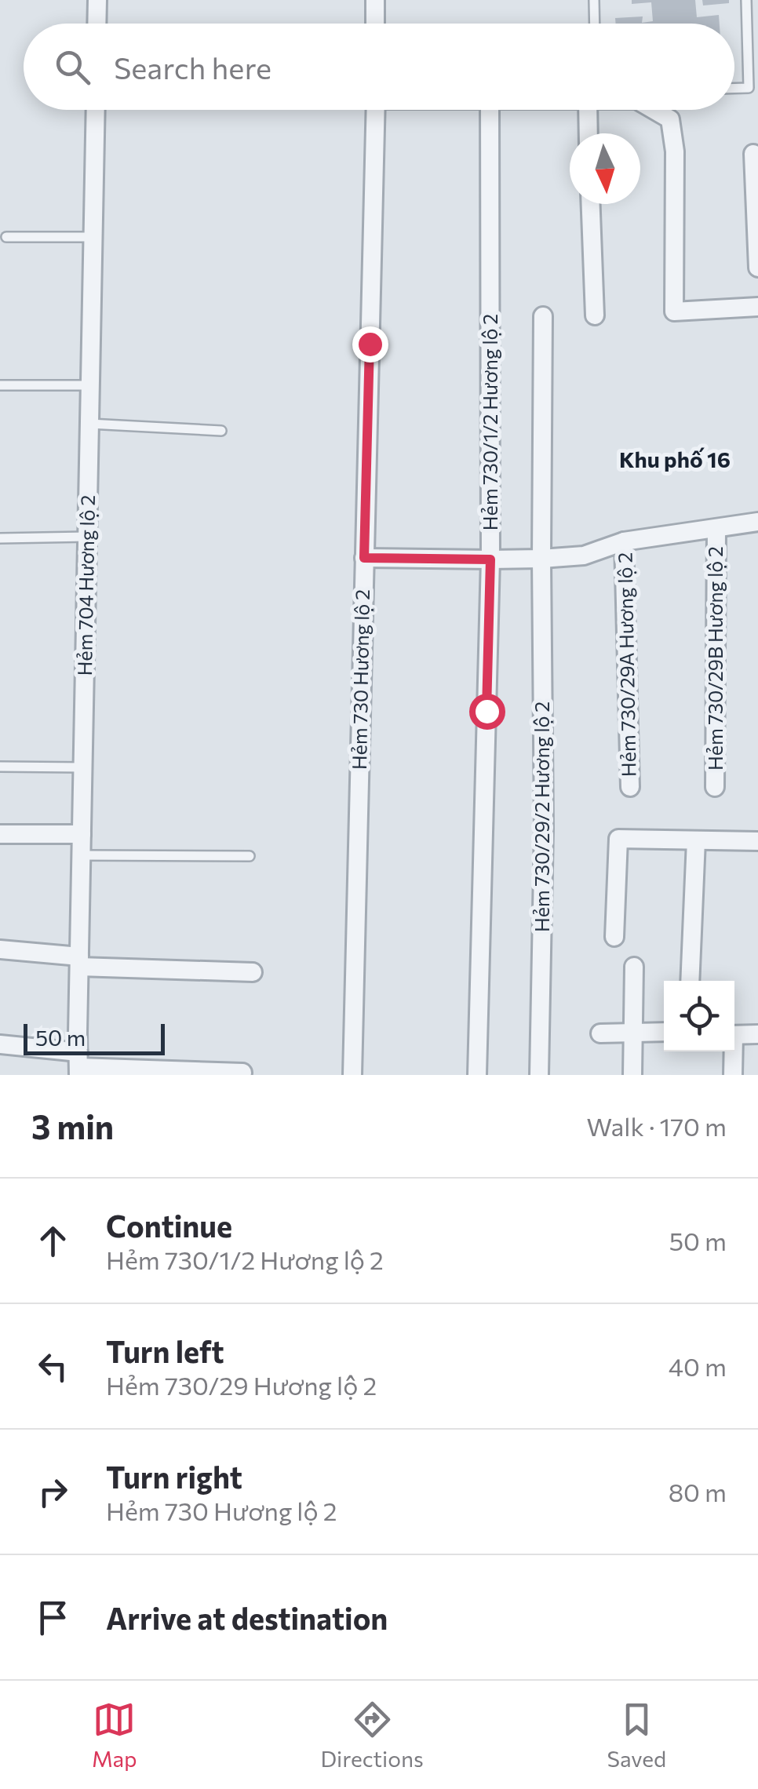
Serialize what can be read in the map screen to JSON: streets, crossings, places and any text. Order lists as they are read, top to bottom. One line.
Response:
{"streets":{"street":["Hẻm 730/1/2 Hương lộ 2","Hẻm 704 Hương lộ 2","Hẻm 730/29B Hương lộ 2","Hẻm 730/29A Hương lộ 2","Hẻm 730 Hương lộ 2","Hẻm 730/29/2 Hương lộ 2"]},"districts":["Khu phố 16"],"scale_bar":"50 m","north":"bottom","page":{"search":"Search here","scale":"50 m","heading":["3 min","Walk · 170 m"],"list":[["Continue","Hẻm 730/1/2 Hương lộ 2","50 m"],["Turn left","Hẻm 730/29 Hương lộ 2","40 m"],["Turn right","Hẻm 730 Hương lộ 2","80 m"],"Arrive at destination"],"nav":["Map","Directions","Saved"]}}
